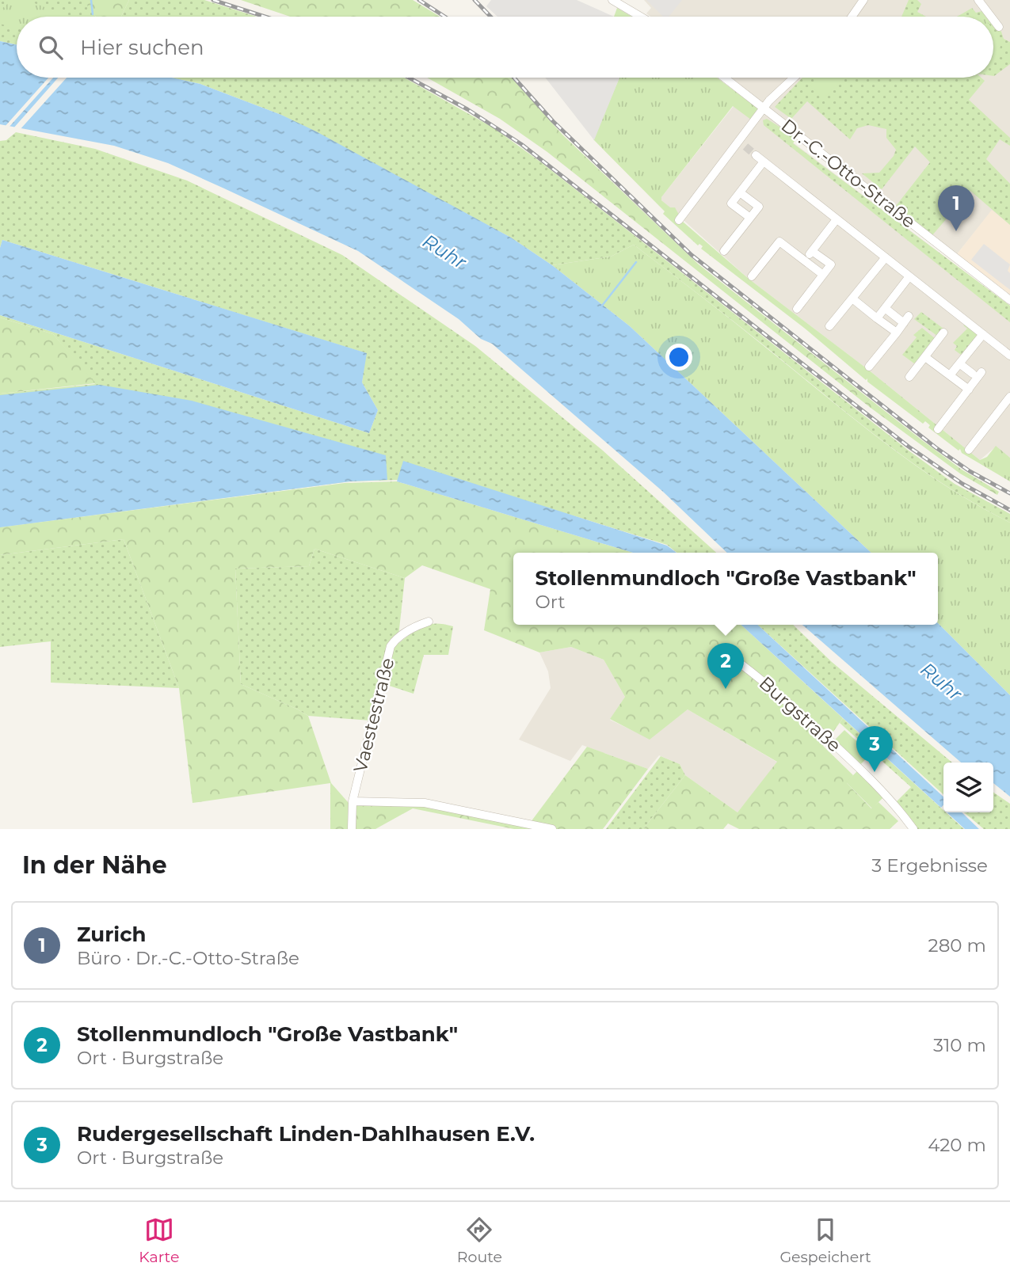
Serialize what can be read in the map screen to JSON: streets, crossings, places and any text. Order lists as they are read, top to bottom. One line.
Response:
{"streets":{"street":["Dr.-C.-Otto-Straße","Burgstraße","Vaestestraße"]},"water":["Ruhr"],"page":{"search":"Hier suchen","pins":["1","2","3"],"popup":["Stollenmundloch \"Große Vastbank\"","Ort"],"heading":["In der Nähe","3 Ergebnisse"],"list":[{"mark":"1","name":"Zurich","note":"Büro · Dr.-C.-Otto-Straße","value":"280 m"},{"mark":"2","name":"Stollenmundloch \"Große Vastbank\"","note":"Ort · Burgstraße","value":"310 m"},{"mark":"3","name":"Rudergesellschaft Linden-Dahlhausen E.V.","note":"Ort · Burgstraße","value":"420 m"}],"nav":["Karte","Route","Gespeichert"]}}
